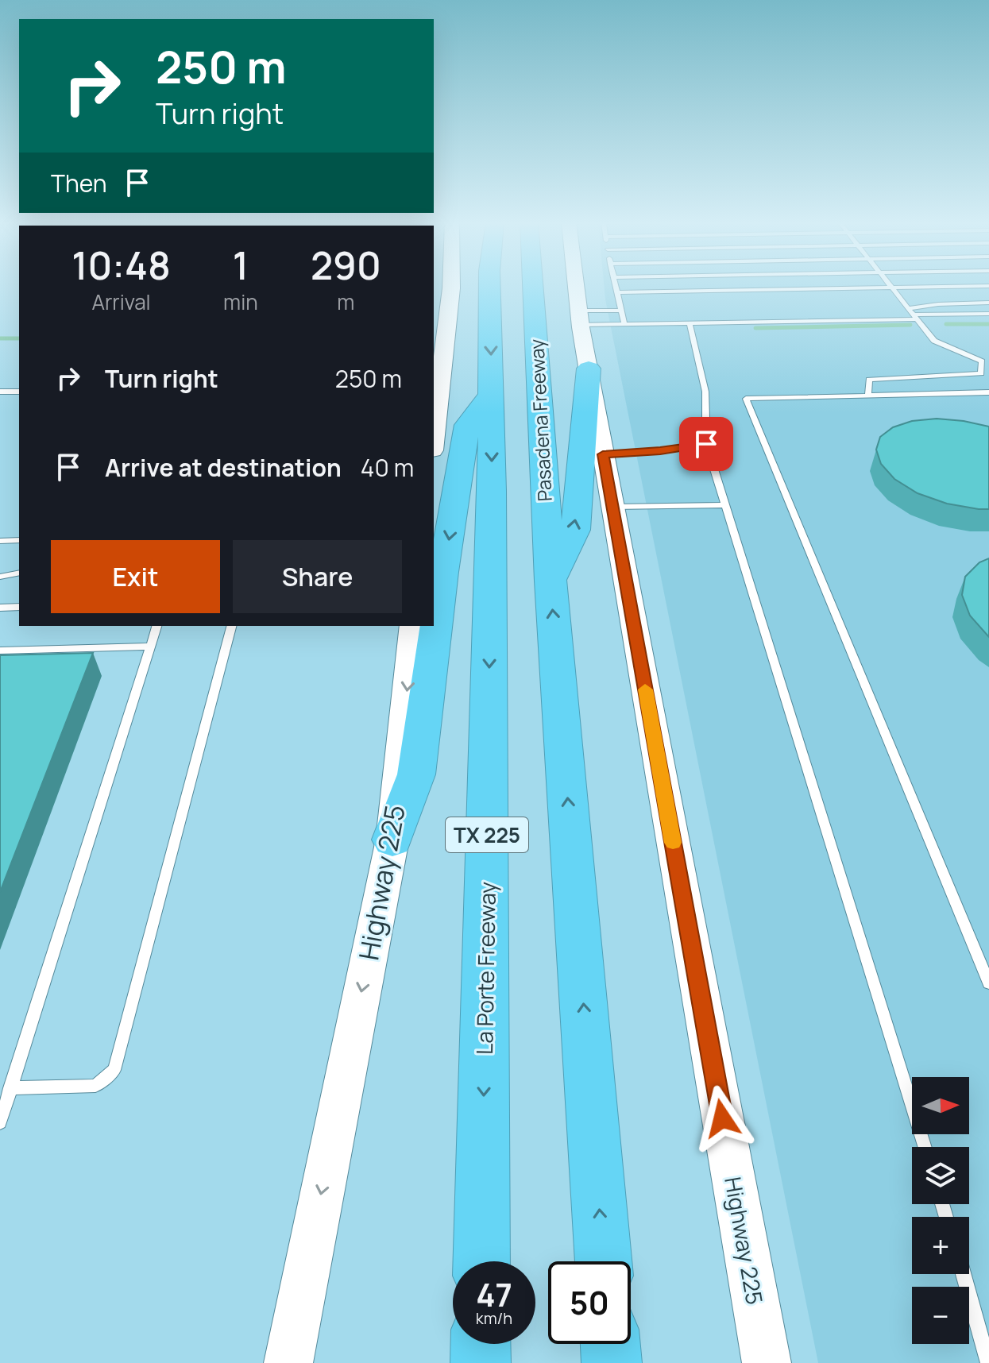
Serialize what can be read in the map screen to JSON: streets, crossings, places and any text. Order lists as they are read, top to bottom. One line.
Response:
{"streets":{"highway":["Pasadena Freeway","TX 225","La Porte Freeway"],"main road":["Highway 225"]},"crossings":[["TX 225","La Porte Freeway"]],"one_way":["Highway 225"],"north":"right","page":{"turn":["250 m","Turn right"],"then":"Then","eta":["10:48","Arrival","1","min","290","m"],"list":[{"name":"Turn right","value":"250 m"},{"name":"Arrive at destination","value":"40 m"}],"buttons":["Exit","Share"],"map_buttons":["+","−"],"speed":"47 km/h","limit":"50"}}
